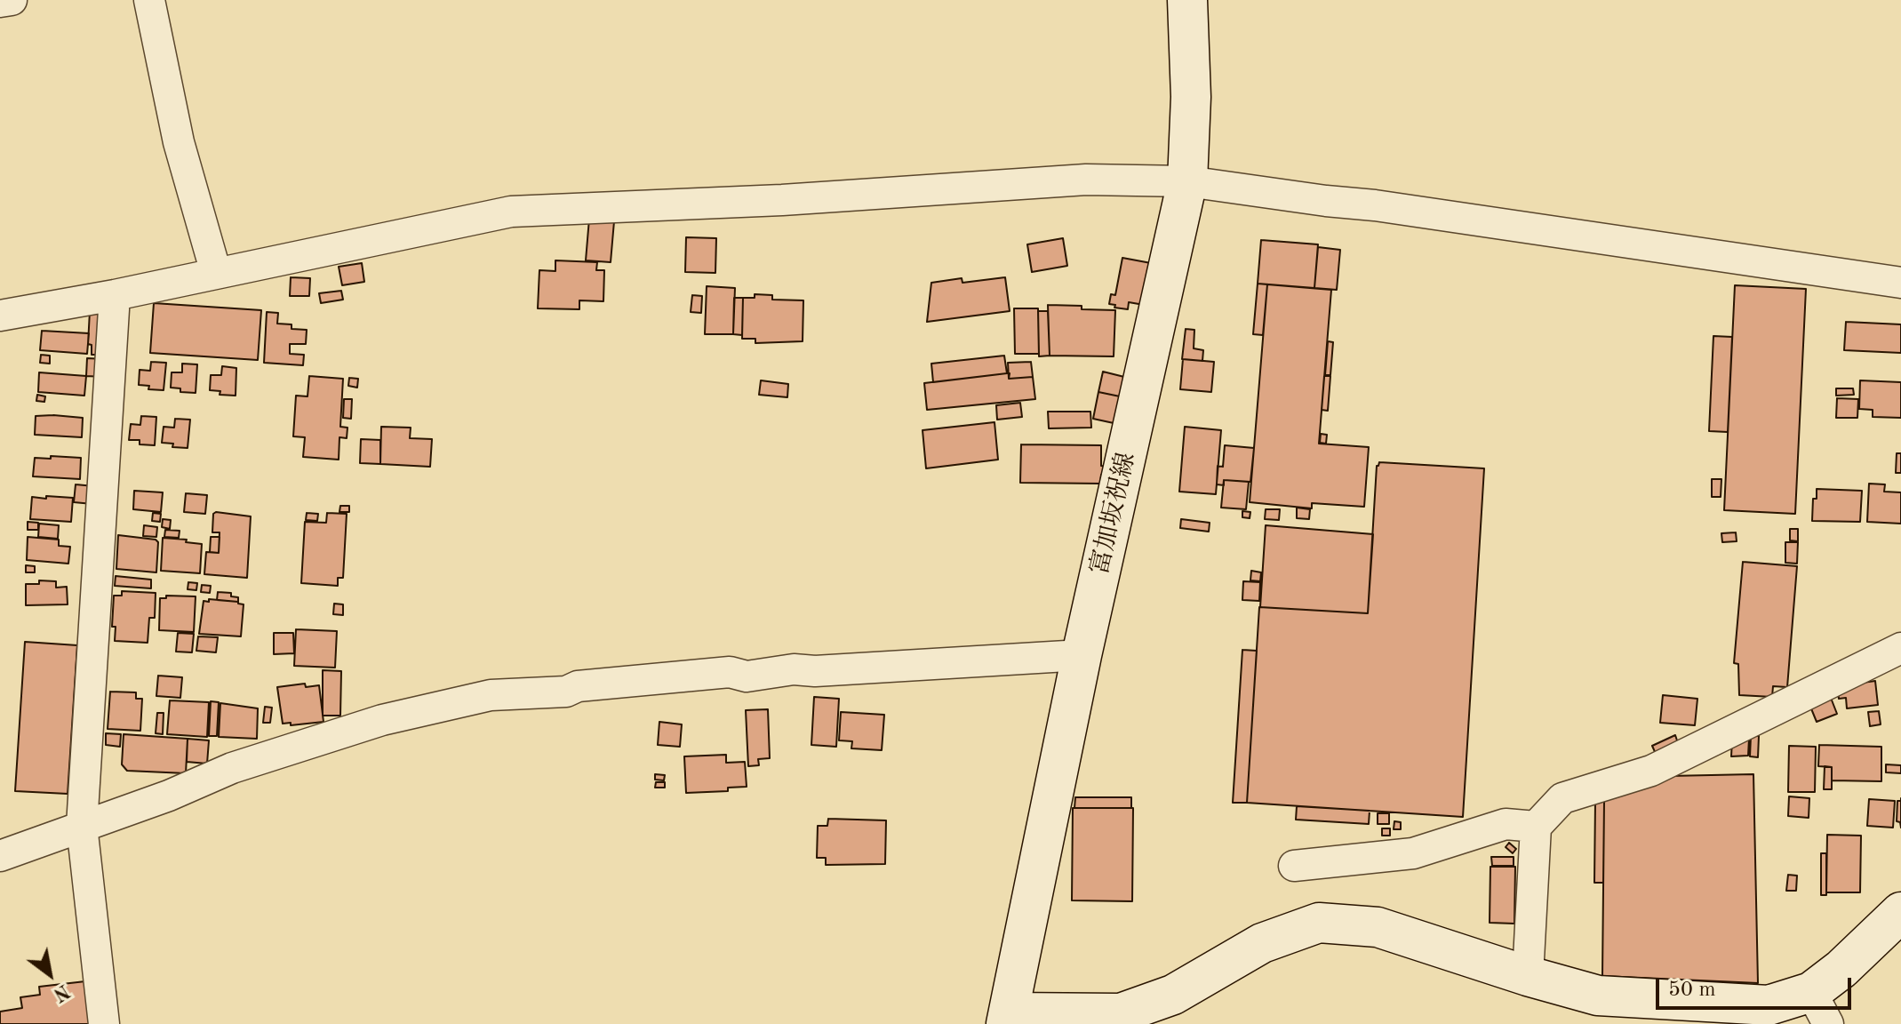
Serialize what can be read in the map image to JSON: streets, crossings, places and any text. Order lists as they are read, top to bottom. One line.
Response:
{"streets":{"main road":["富加坂祝線"]},"scale_bar":"50 m","north":"bottom right"}
